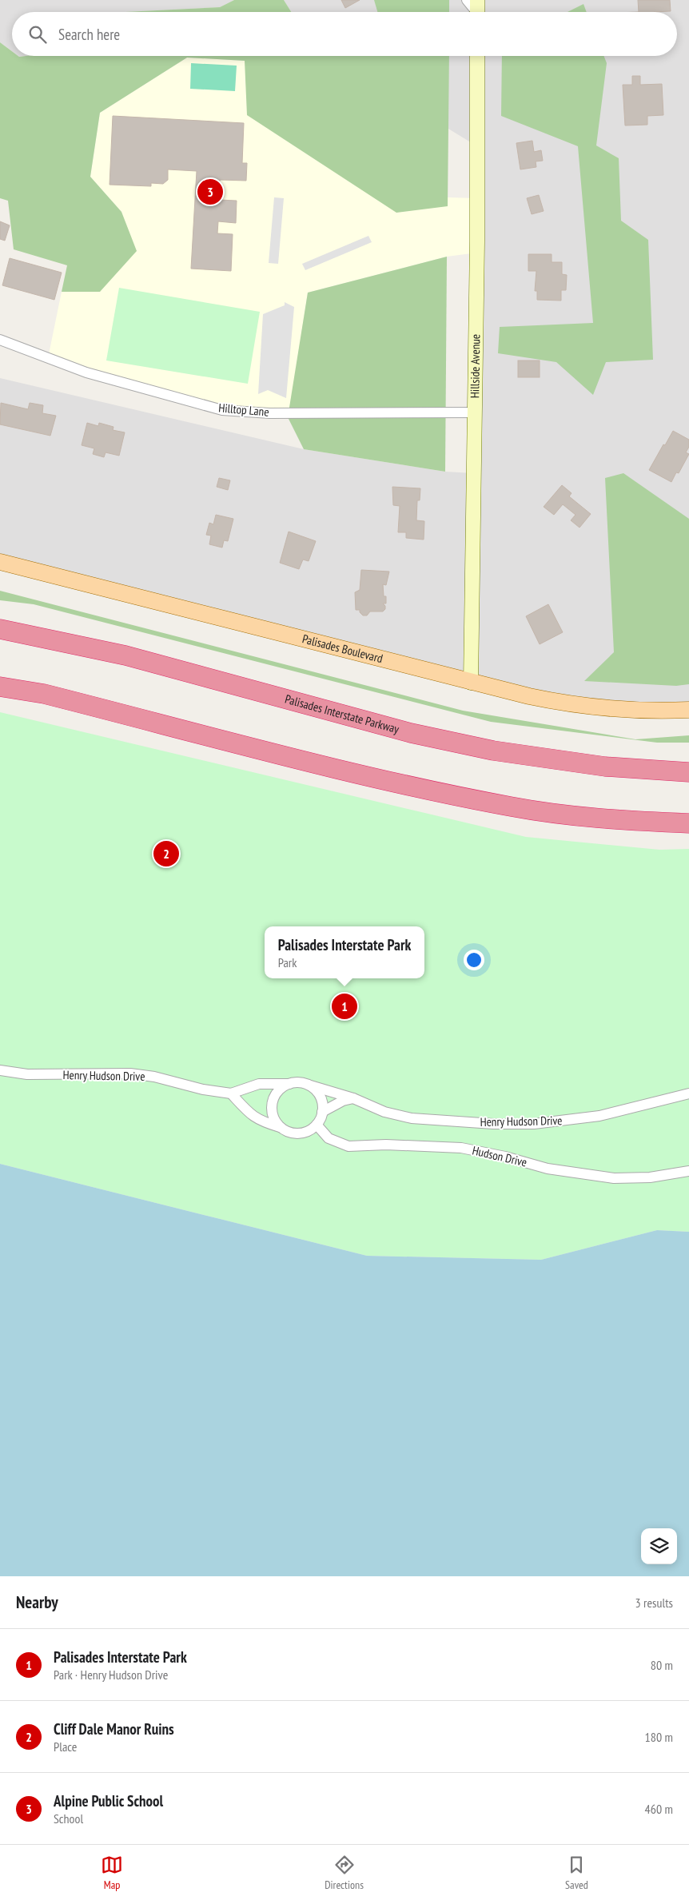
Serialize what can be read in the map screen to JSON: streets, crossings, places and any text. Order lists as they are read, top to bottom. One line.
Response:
{"streets":{"highway":["Palisades Interstate Parkway"],"main road":["Hillside Avenue","Palisades Boulevard"],"street":["Hilltop Lane","Henry Hudson Drive","Hudson Drive"]},"crossings":[["Hillside Avenue","Hilltop Lane"],["Hillside Avenue","Palisades Boulevard"],["Henry Hudson Drive","Hudson Drive"]],"page":{"search":"Search here","pins":["3","2","1"],"popup":["Palisades Interstate Park","Park"],"heading":["Nearby","3 results"],"list":[{"mark":"1","name":"Palisades Interstate Park","note":"Park · Henry Hudson Drive","value":"80 m"},{"mark":"2","name":"Cliff Dale Manor Ruins","note":"Place","value":"180 m"},{"mark":"3","name":"Alpine Public School","note":"School","value":"460 m"}],"nav":["Map","Directions","Saved"]}}
